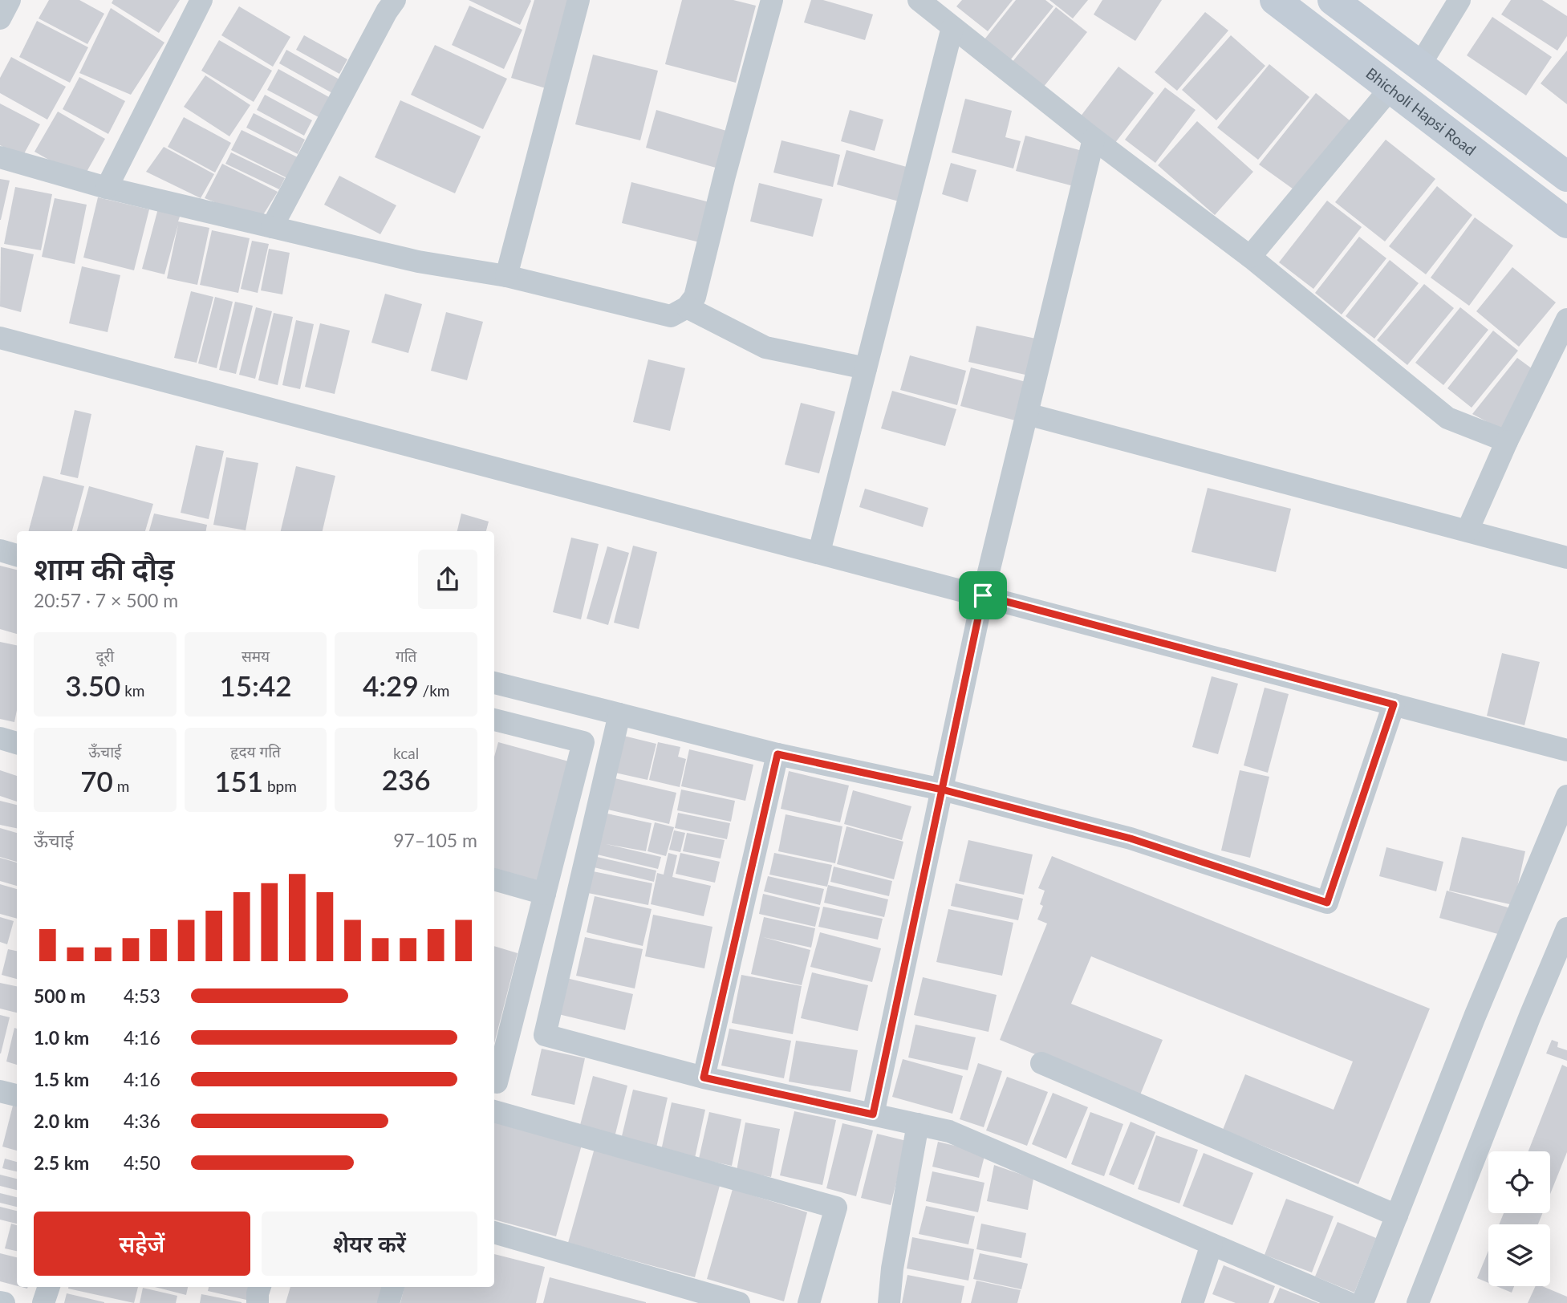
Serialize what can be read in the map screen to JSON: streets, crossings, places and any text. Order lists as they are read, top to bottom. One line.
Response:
{"streets":{"street":["Bhicholi Hapsi Road"]},"page":{"heading":["शाम की दौड़","20:57 · 7 × 500 m"],"stats":[["दूरी","3.50 km"],["समय","15:42"],["गति","4:29 /km"],["ऊँचाई","70 m"],["हृदय गति","151 bpm"],["kcal","236"]],"chart":["ऊँचाई","97–105 m"],"list":[{"name":"500 m","note":"4:53"},{"name":"1.0 km","note":"4:16"},{"name":"1.5 km","note":"4:16"},{"name":"2.0 km","note":"4:36"},{"name":"2.5 km","note":"4:50"}],"buttons":["सहेजें","शेयर करें"]}}
